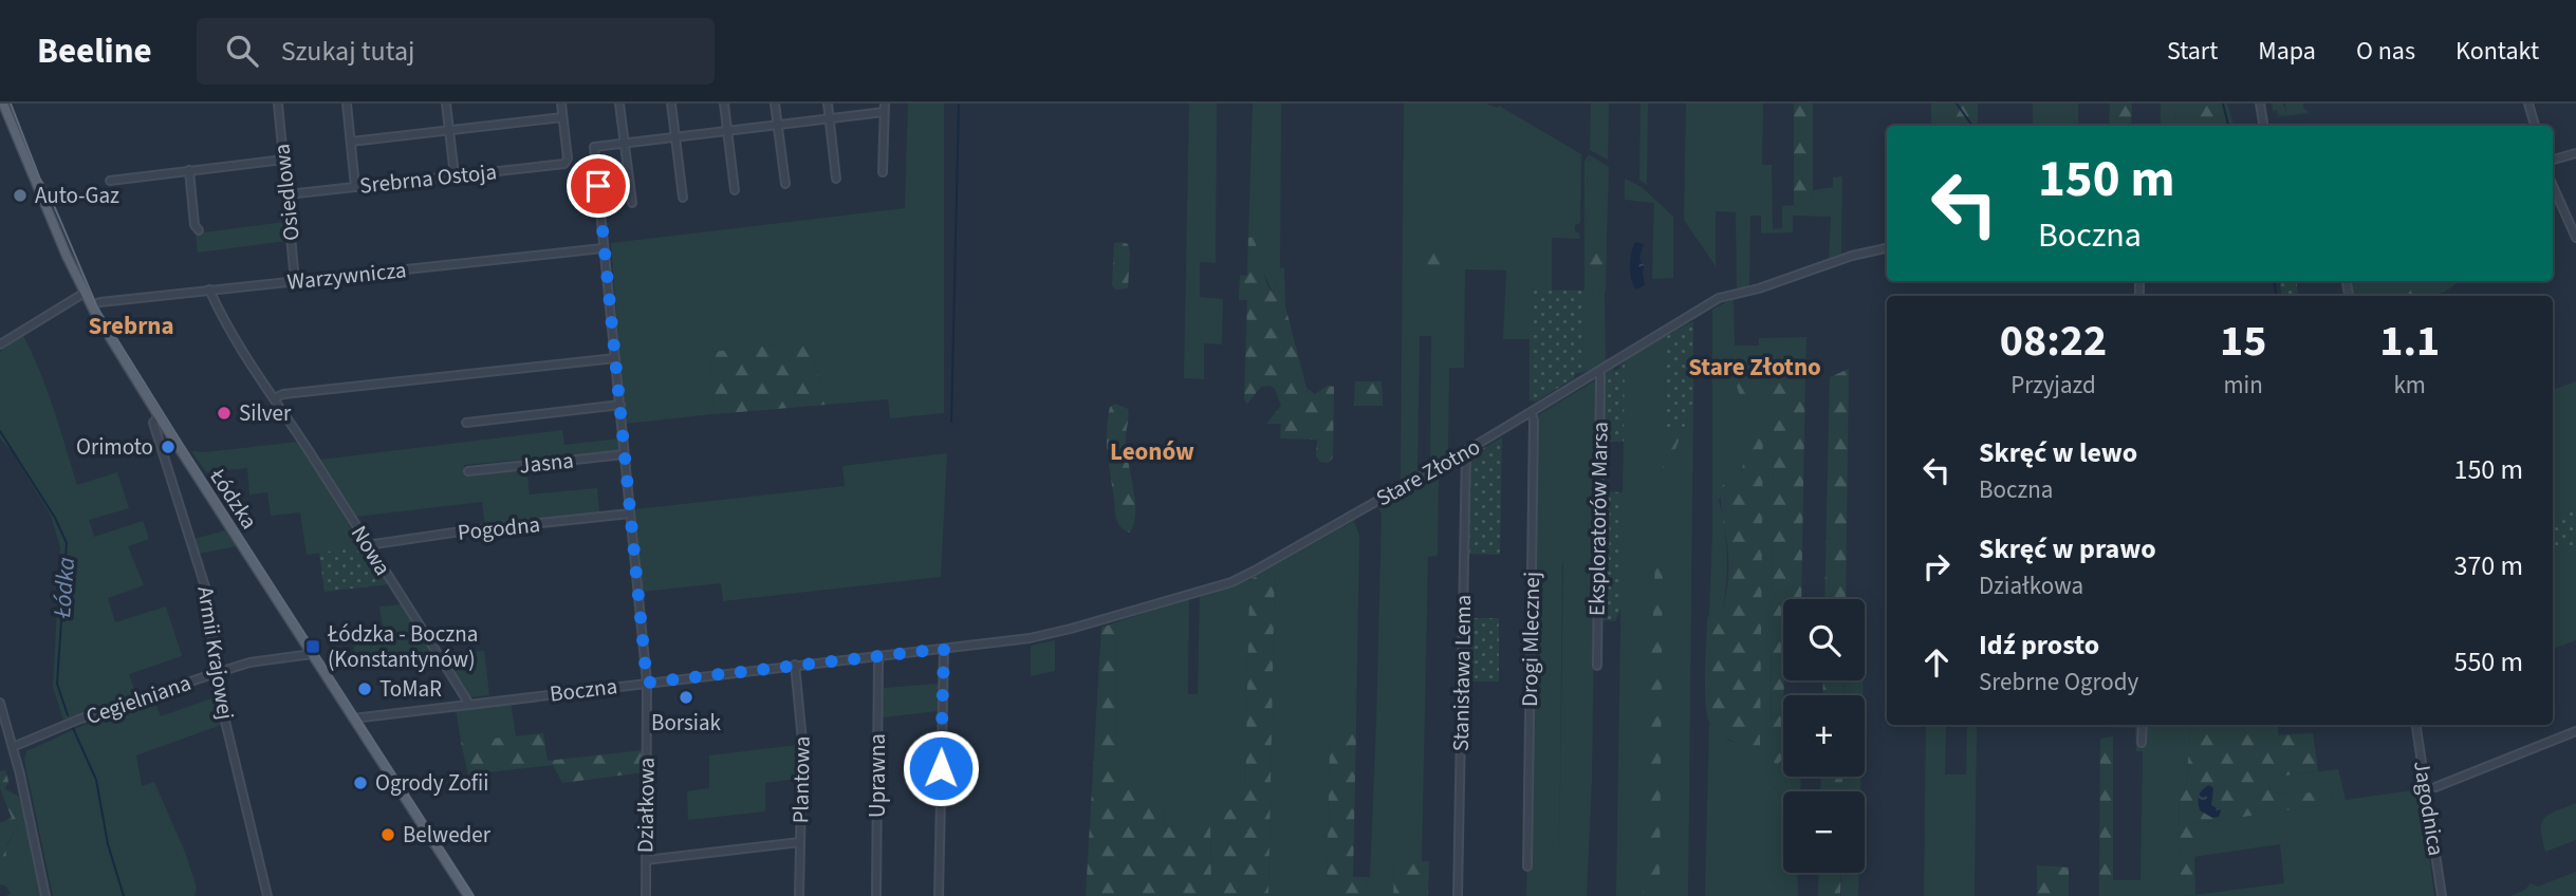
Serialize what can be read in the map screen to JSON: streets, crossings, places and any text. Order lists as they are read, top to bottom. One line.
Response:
{"streets":{"main road":["Łódzka"],"street":["Srebrna Ostoja","Osiedlowa","Warzywnicza","Jasna","Stare Złotno","Eksploratorów Marsa","Pogodna","Nowa","Drogi Mlecznej","Armii Krajowej","Stanisława Lema","Boczna","Cegielniana","Uprawna","Plantowa","Działkowa","Jagodnica"]},"crossings":[["Srebrna Ostoja","Osiedlowa"],["Osiedlowa","Warzywnicza"],["Warzywnicza","Łódzka"],["Warzywnicza","Nowa"],["Warzywnicza","Działkowa"],["Jasna","Działkowa"],["Stare Złotno","Eksploratorów Marsa"],["Stare Złotno","Drogi Mlecznej"],["Stare Złotno","Stanisława Lema"],["Stare Złotno","Boczna"],["Łódzka","Armii Krajowej"],["Łódzka","Boczna"],["Łódzka","Cegielniana"],["Pogodna","Nowa"],["Pogodna","Działkowa"],["Nowa","Boczna"],["Armii Krajowej","Cegielniana"],["Boczna","Uprawna"],["Boczna","Plantowa"],["Boczna","Działkowa"]],"districts":["Srebrna","Stare Złotno","Leonów"],"water":["Łódka"],"places":{"other":["Auto-Gaz","Silver","Orimoto","ToMaR","Borsiak","Ogrody Zofii","Belweder"],"transit":["Łódzka - Boczna (Konstantynów)"]},"page":{"header":"Beeline","search":"Szukaj tutaj","nav":["Start","Mapa","O nas","Kontakt"],"turn":["150 m","Boczna"],"eta":["08:22","Przyjazd","15","min","1.1","km"],"list":[{"name":"Skręć w lewo","note":"Boczna","value":"150 m"},{"name":"Skręć w prawo","note":"Działkowa","value":"370 m"},{"name":"Idź prosto","note":"Srebrne Ogrody","value":"550 m"}],"map_buttons":["+","−"]}}
